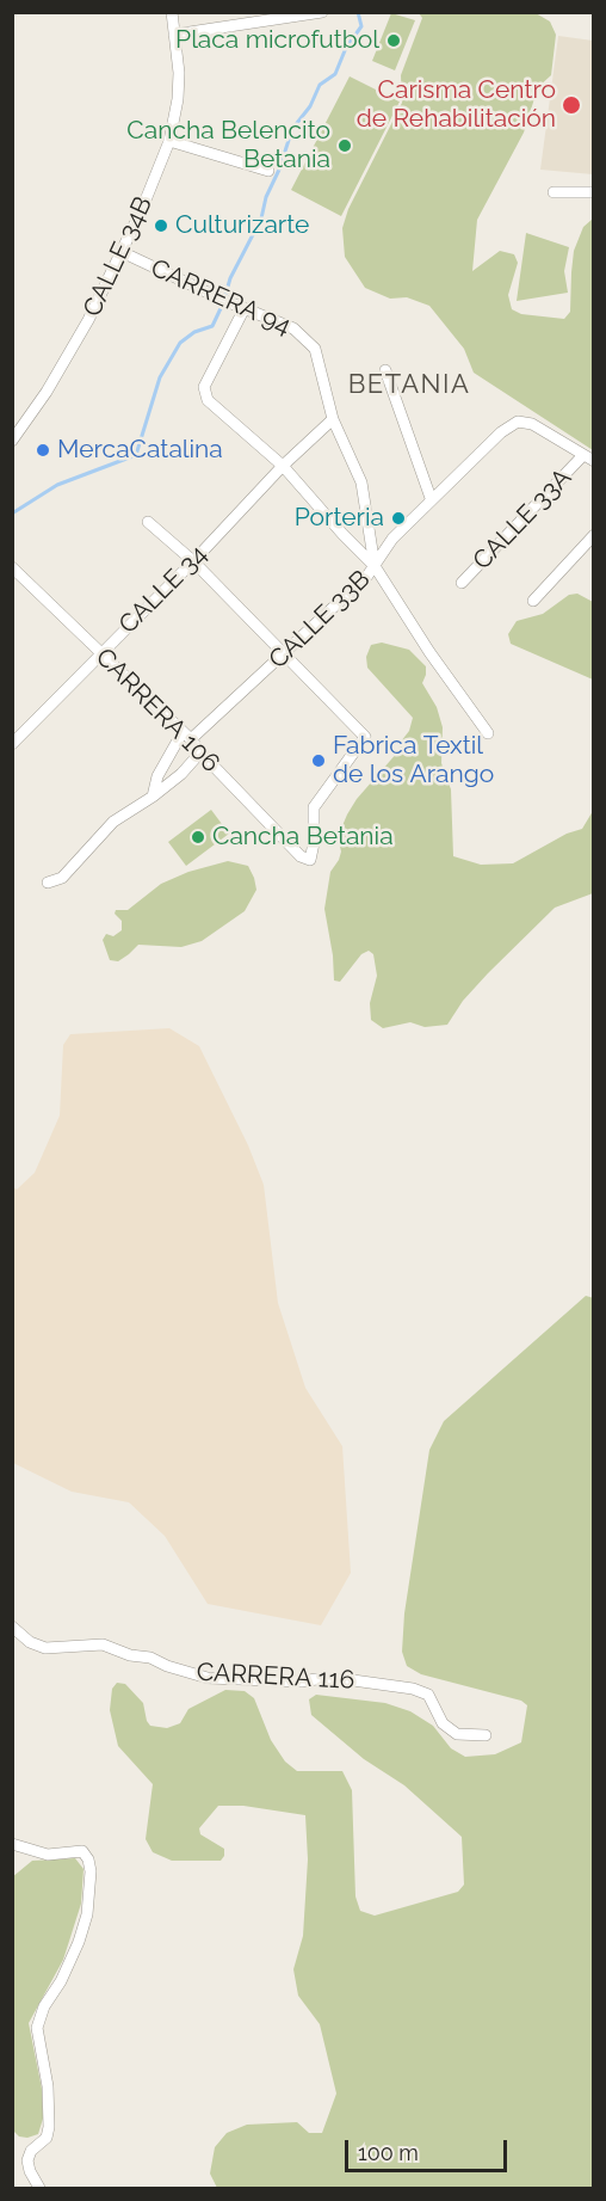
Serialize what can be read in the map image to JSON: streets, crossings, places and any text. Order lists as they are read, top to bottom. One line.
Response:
{"streets":{"street":["CALLE 34B","CARRERA 94","CALLE 33A","CALLE 34","CALLE 33B","CARRERA 106","CARRERA 116"]},"crossings":[["CALLE 34B","CARRERA 94"],["CARRERA 94","CALLE 34"],["CARRERA 94","CALLE 33B"],["CALLE 33A","CALLE 33B"],["CALLE 34","CARRERA 106"],["CALLE 33B","CARRERA 106"]],"districts":["BETANIA"],"places":["Placa microfutbol","Carisma Centro de Rehabilitación","Cancha Belencito Betania","Culturizarte","MercaCatalina","Porteria","Fabrica Textil de los Arango","Cancha Betania"],"scale_bar":"100 m"}
